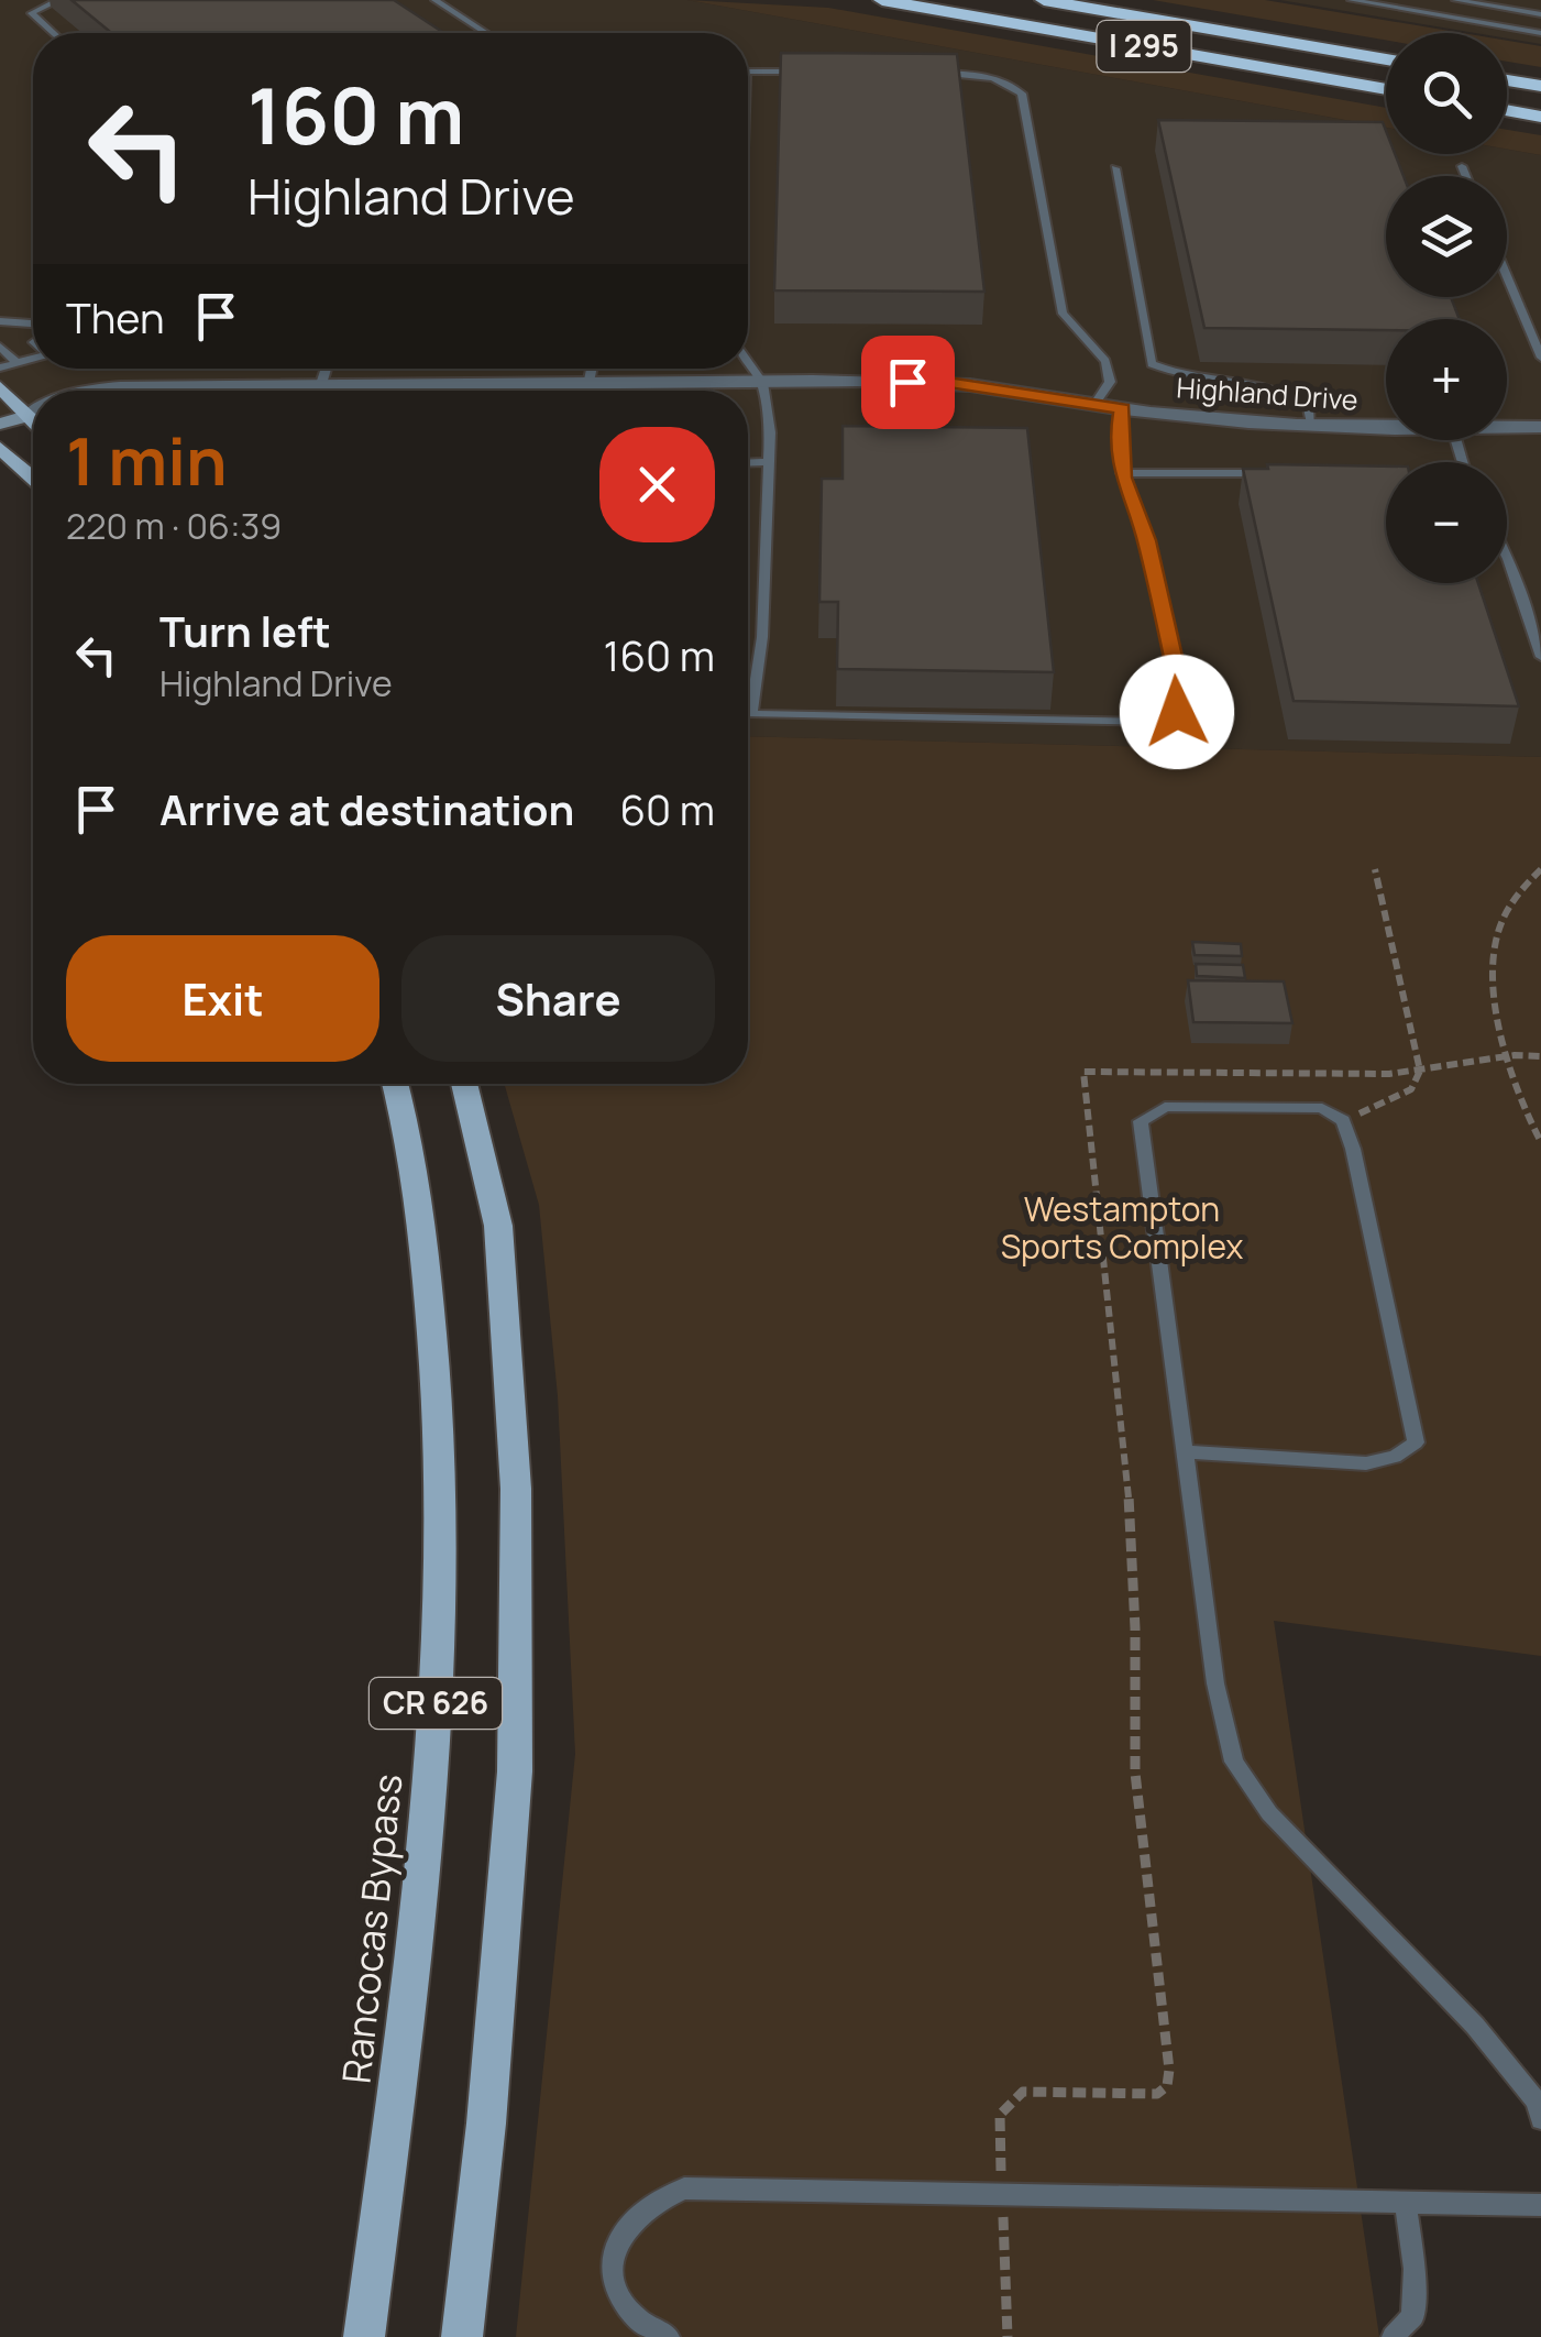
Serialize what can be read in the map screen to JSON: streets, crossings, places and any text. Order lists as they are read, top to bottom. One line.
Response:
{"streets":{"highway":["I 295"],"main road":["CR 626","Rancocas Bypass"],"street":["Highland Drive"]},"parks":["Westampton Sports Complex"],"page":{"map_buttons":["+","−"],"turn":["160 m","Highland Drive"],"then":"Then","heading":["1 min","220 m · 06:39"],"list":[{"name":"Turn left","note":"Highland Drive","value":"160 m"},{"name":"Arrive at destination","value":"60 m"}],"buttons":["Exit","Share"]}}
